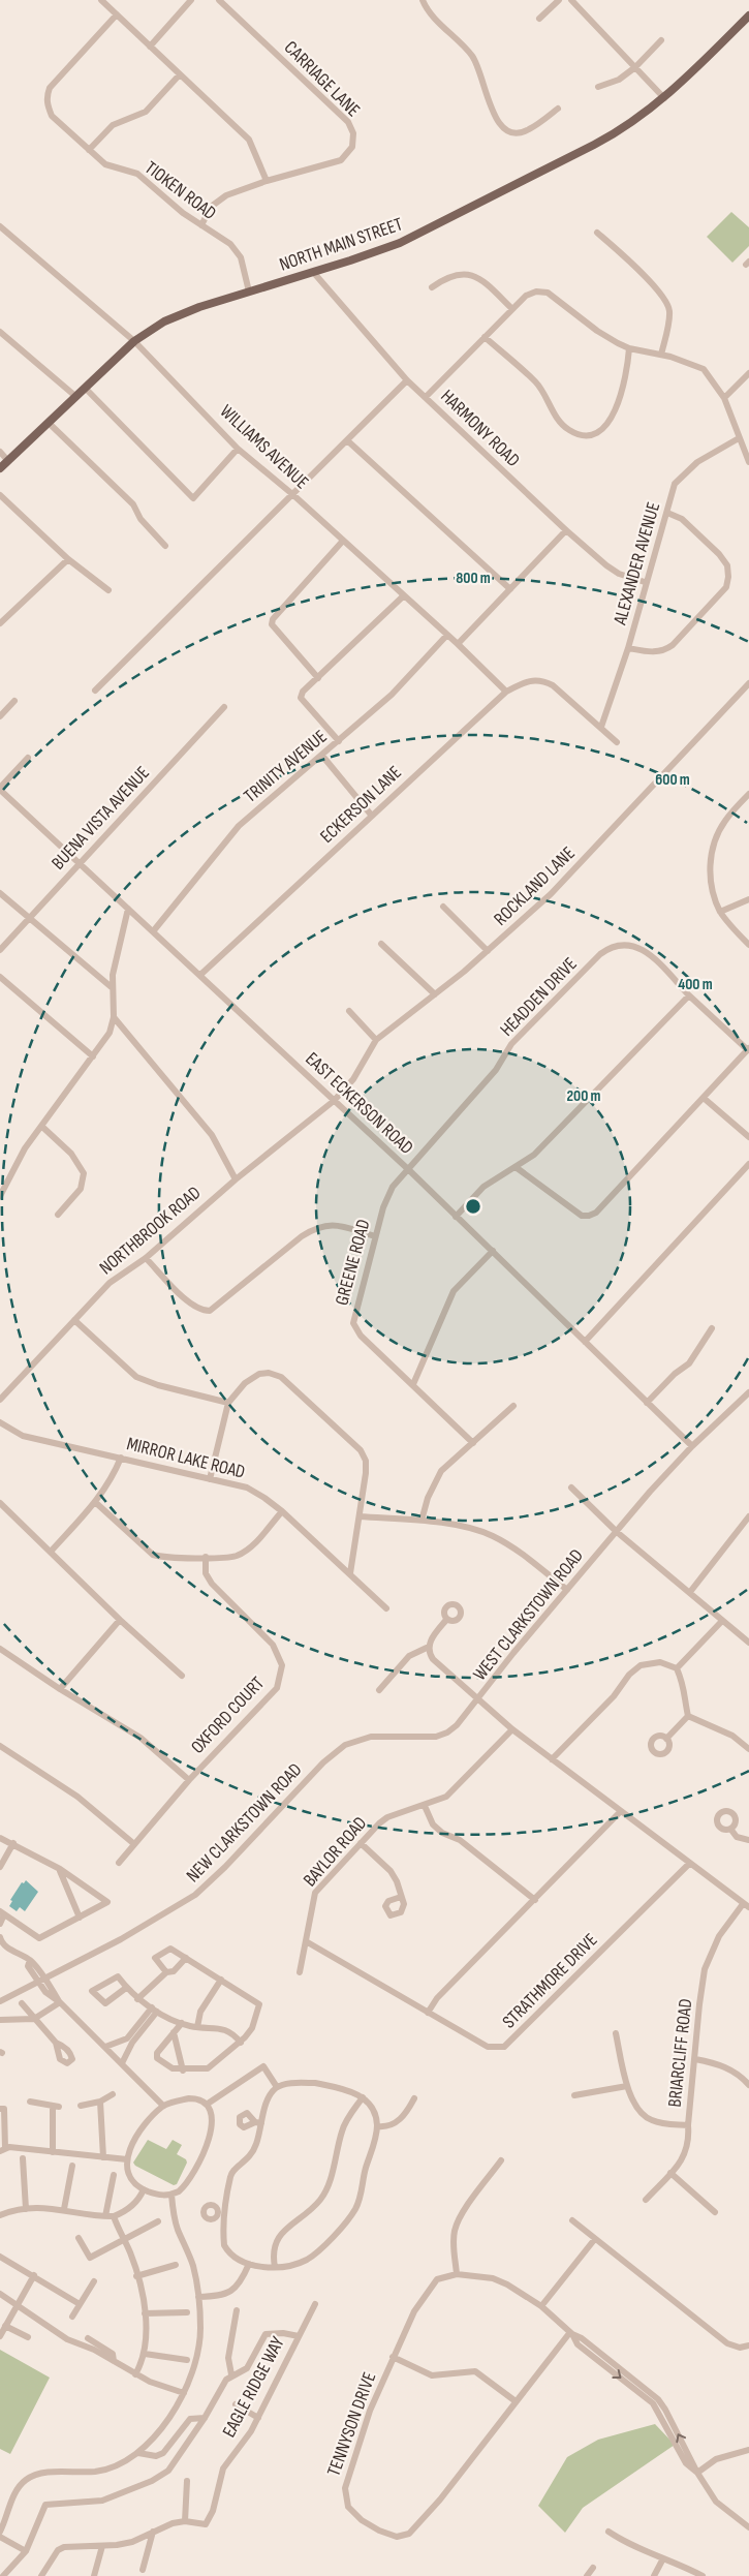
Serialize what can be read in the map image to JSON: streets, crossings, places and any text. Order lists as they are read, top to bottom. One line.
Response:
{"streets":{"main road":["NORTH MAIN STREET"],"street":["CARRIAGE LANE","TIOKEN ROAD","HARMONY ROAD","WILLIAMS AVENUE","ALEXANDER AVENUE","TRINITY AVENUE","ECKERSON LANE","BUENA VISTA AVENUE","ROCKLAND LANE","HEADDEN DRIVE","EAST ECKERSON ROAD","NORTHBROOK ROAD","GREENE ROAD","MIRROR LAKE ROAD","WEST CLARKSTOWN ROAD","OXFORD COURT","NEW CLARKSTOWN ROAD","BAYLOR ROAD","STRATHMORE DRIVE","BRIARCLIFF ROAD","EAGLE RIDGE WAY","TENNYSON DRIVE"]},"crossings":[["CARRIAGE LANE","TIOKEN ROAD"],["TIOKEN ROAD","NORTH MAIN STREET"],["NORTH MAIN STREET","HARMONY ROAD"],["NORTH MAIN STREET","WILLIAMS AVENUE"],["HARMONY ROAD","ALEXANDER AVENUE"],["WILLIAMS AVENUE","TRINITY AVENUE"],["WILLIAMS AVENUE","ECKERSON LANE"],["ALEXANDER AVENUE","ECKERSON LANE"],["TRINITY AVENUE","EAST ECKERSON ROAD"],["ECKERSON LANE","EAST ECKERSON ROAD"],["BUENA VISTA AVENUE","EAST ECKERSON ROAD"],["ROCKLAND LANE","EAST ECKERSON ROAD"],["ROCKLAND LANE","NORTHBROOK ROAD"],["HEADDEN DRIVE","EAST ECKERSON ROAD"],["HEADDEN DRIVE","GREENE ROAD"],["EAST ECKERSON ROAD","NORTHBROOK ROAD"],["EAST ECKERSON ROAD","GREENE ROAD"],["EAST ECKERSON ROAD","WEST CLARKSTOWN ROAD"],["WEST CLARKSTOWN ROAD","NEW CLARKSTOWN ROAD"],["WEST CLARKSTOWN ROAD","BAYLOR ROAD"],["WEST CLARKSTOWN ROAD","STRATHMORE DRIVE"],["WEST CLARKSTOWN ROAD","BRIARCLIFF ROAD"],["BAYLOR ROAD","STRATHMORE DRIVE"]],"rings":["800 m","600 m","400 m","200 m"]}
